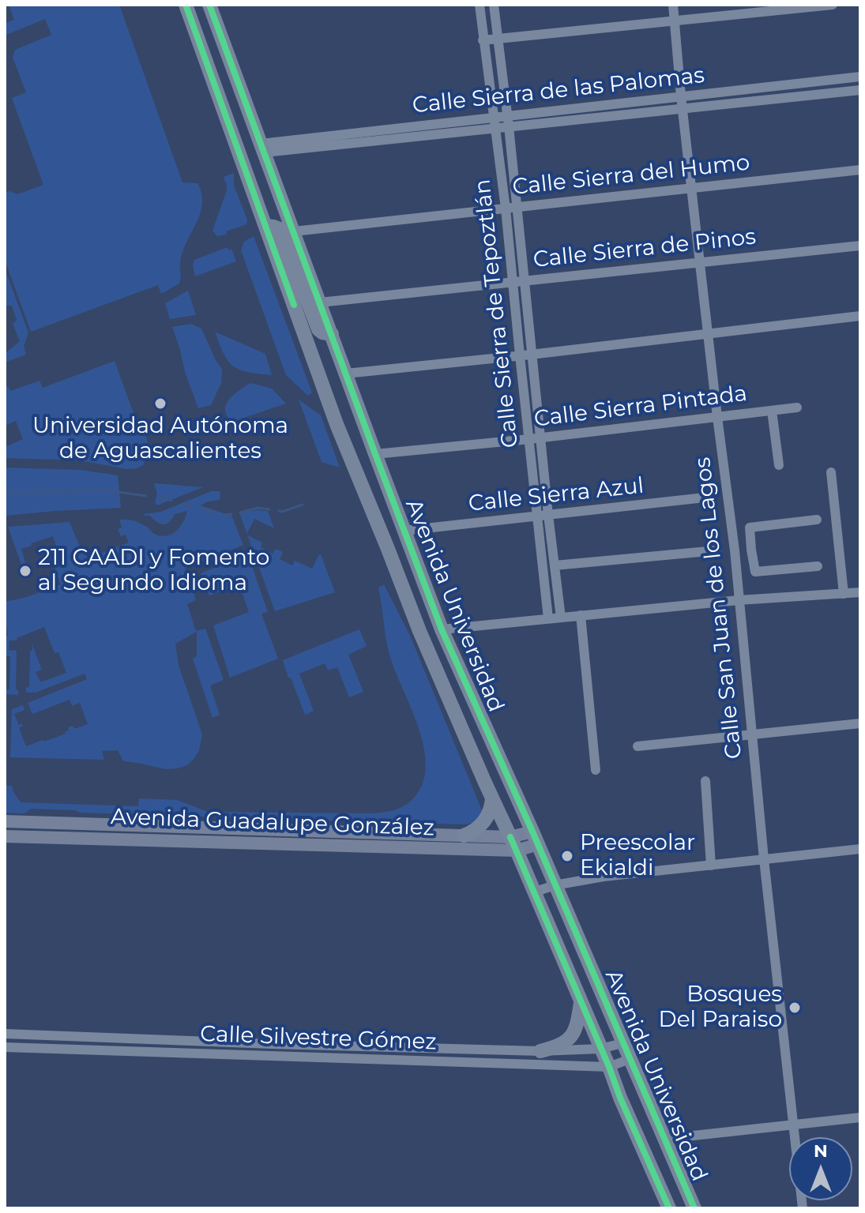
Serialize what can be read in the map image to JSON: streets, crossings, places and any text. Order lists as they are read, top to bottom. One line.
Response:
{"streets":{"main road":["Avenida Universidad","Avenida Guadalupe González"],"street":["Calle Sierra de las Palomas","Calle Sierra del Humo","Calle Sierra de Pinos","Calle Sierra de Tepoztlán","Calle Sierra Pintada","Calle Sierra Azul","Calle San Juan de los Lagos","Calle Silvestre Gómez"]},"crossings":[["Calle Sierra de las Palomas","Calle Sierra de Tepoztlán"],["Calle Sierra de las Palomas","Avenida Universidad"],["Calle Sierra de las Palomas","Calle San Juan de los Lagos"],["Calle Sierra del Humo","Calle Sierra de Tepoztlán"],["Calle Sierra del Humo","Avenida Universidad"],["Calle Sierra del Humo","Calle San Juan de los Lagos"],["Calle Sierra de Pinos","Calle Sierra de Tepoztlán"],["Calle Sierra de Pinos","Avenida Universidad"],["Calle Sierra de Pinos","Calle San Juan de los Lagos"],["Calle Sierra de Tepoztlán","Calle Sierra Pintada"],["Calle Sierra de Tepoztlán","Calle Sierra Azul"],["Calle Sierra Pintada","Avenida Universidad"],["Calle Sierra Pintada","Calle San Juan de los Lagos"],["Calle Sierra Azul","Avenida Universidad"],["Avenida Universidad","Avenida Guadalupe González"],["Avenida Universidad","Calle Silvestre Gómez"]],"places":["Universidad Autónoma de Aguascalientes","211 CAADI y Fomento al Segundo Idioma","Preescolar Ekialdi","Bosques Del Paraiso"],"north":"top"}
